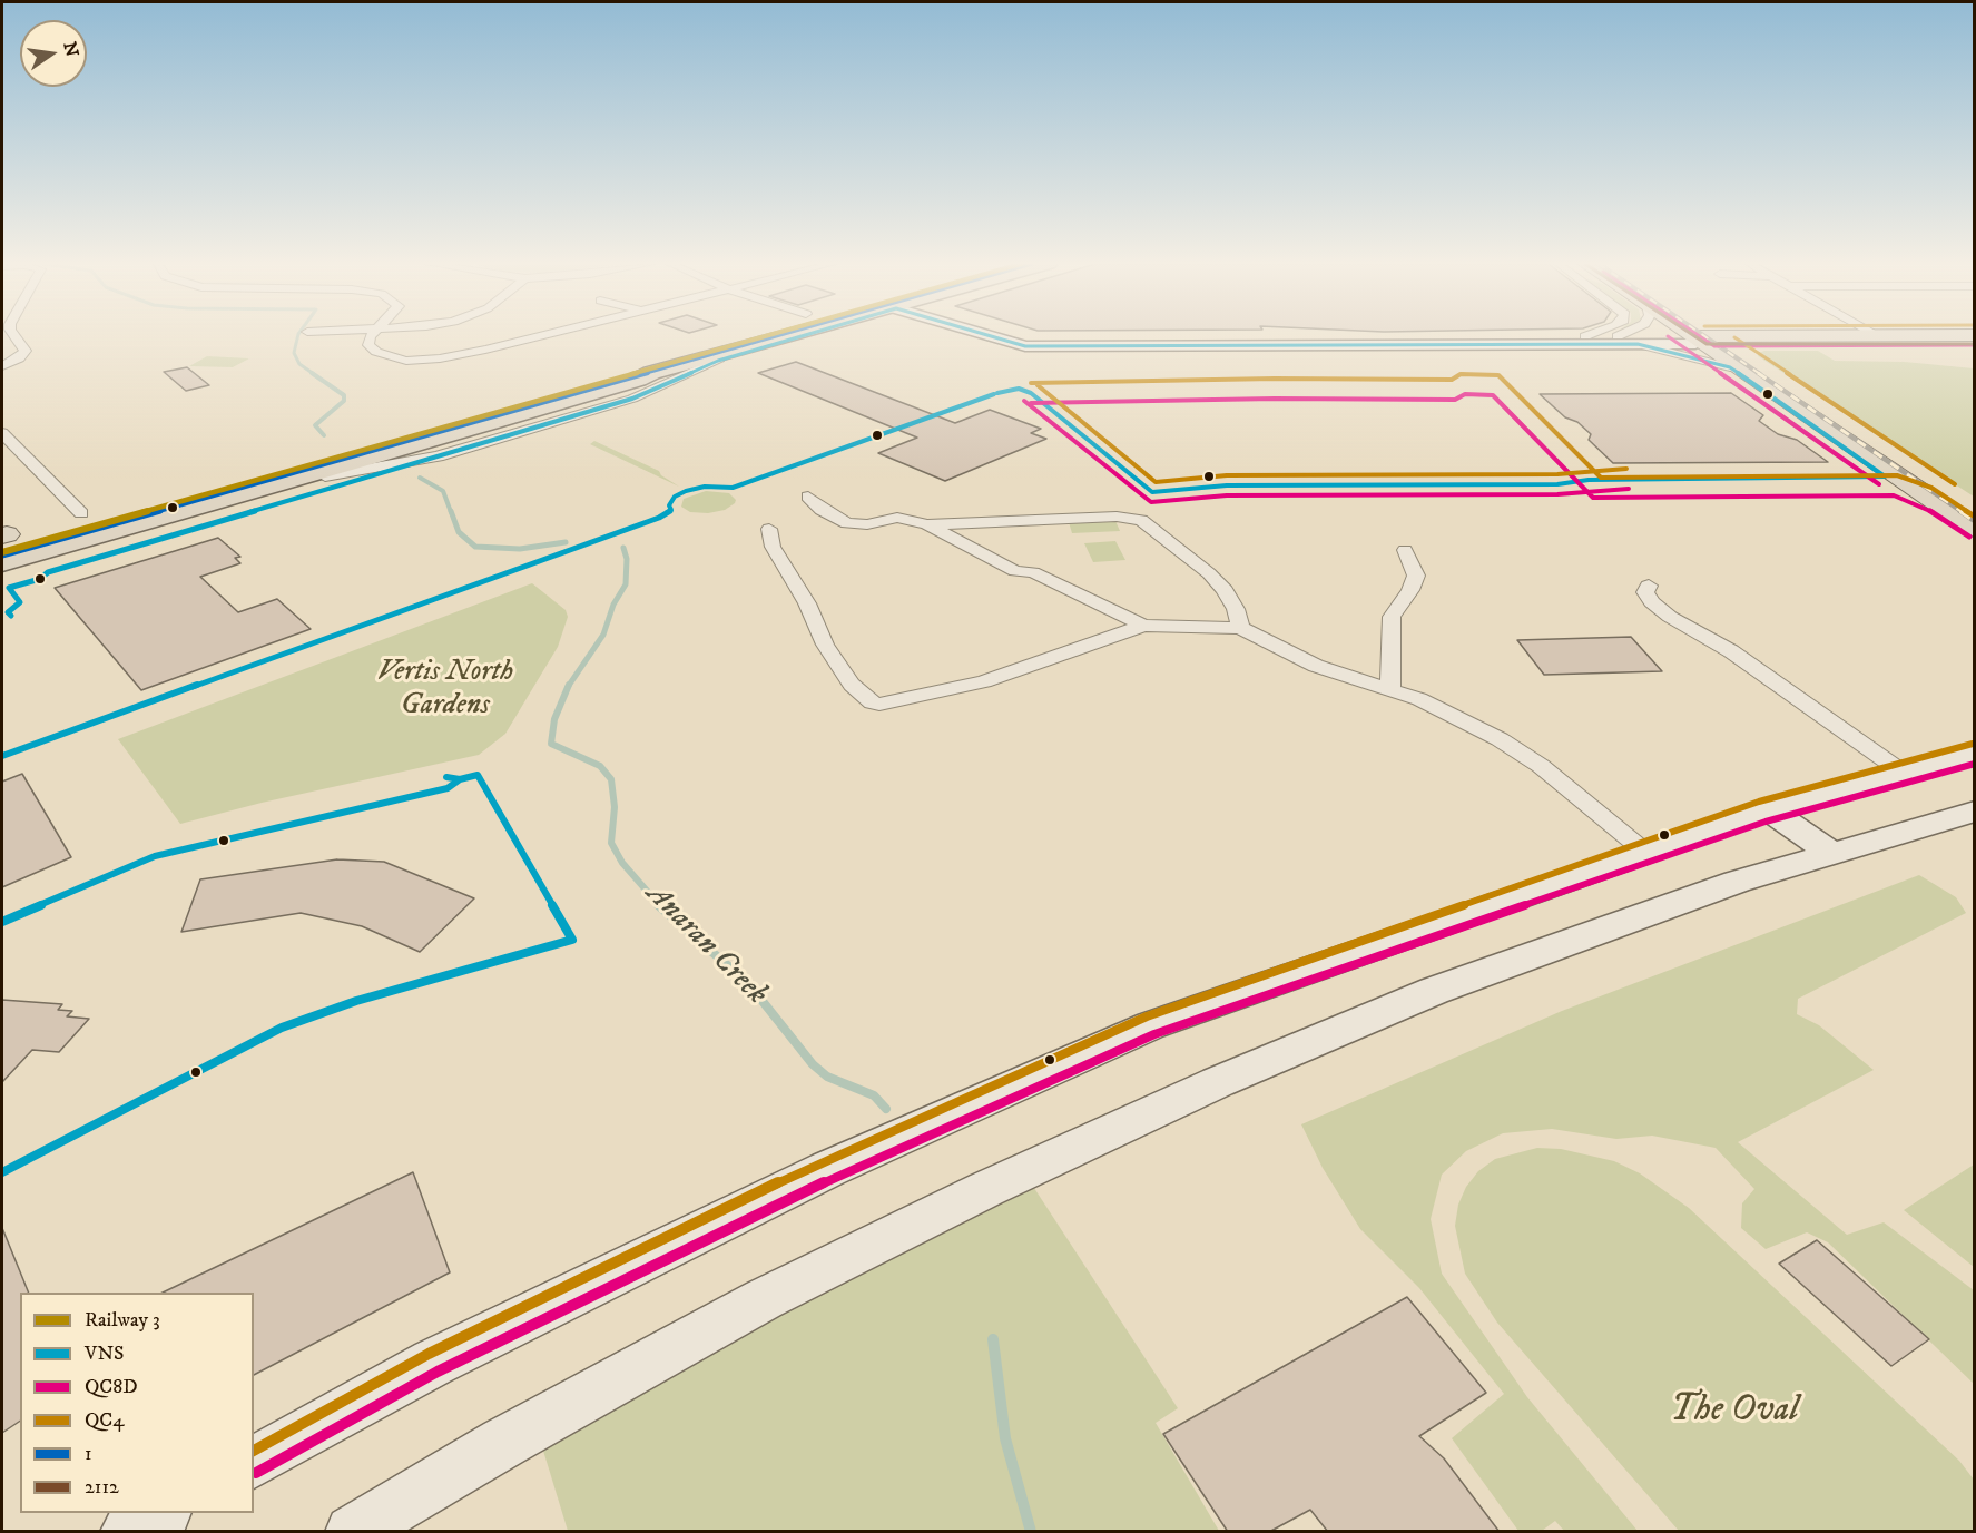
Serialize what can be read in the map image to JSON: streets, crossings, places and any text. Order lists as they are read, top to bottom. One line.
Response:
{"water":["Anaran Creek"],"parks":["Vertis North Gardens","The Oval"],"lines":["rail line 3","transit line VNS","transit line QC8D","transit line 1","transit line 2112","transit line QC4"],"legend":["Railway 3","VNS","QC8D","QC4","1","2112"],"north":"right"}
